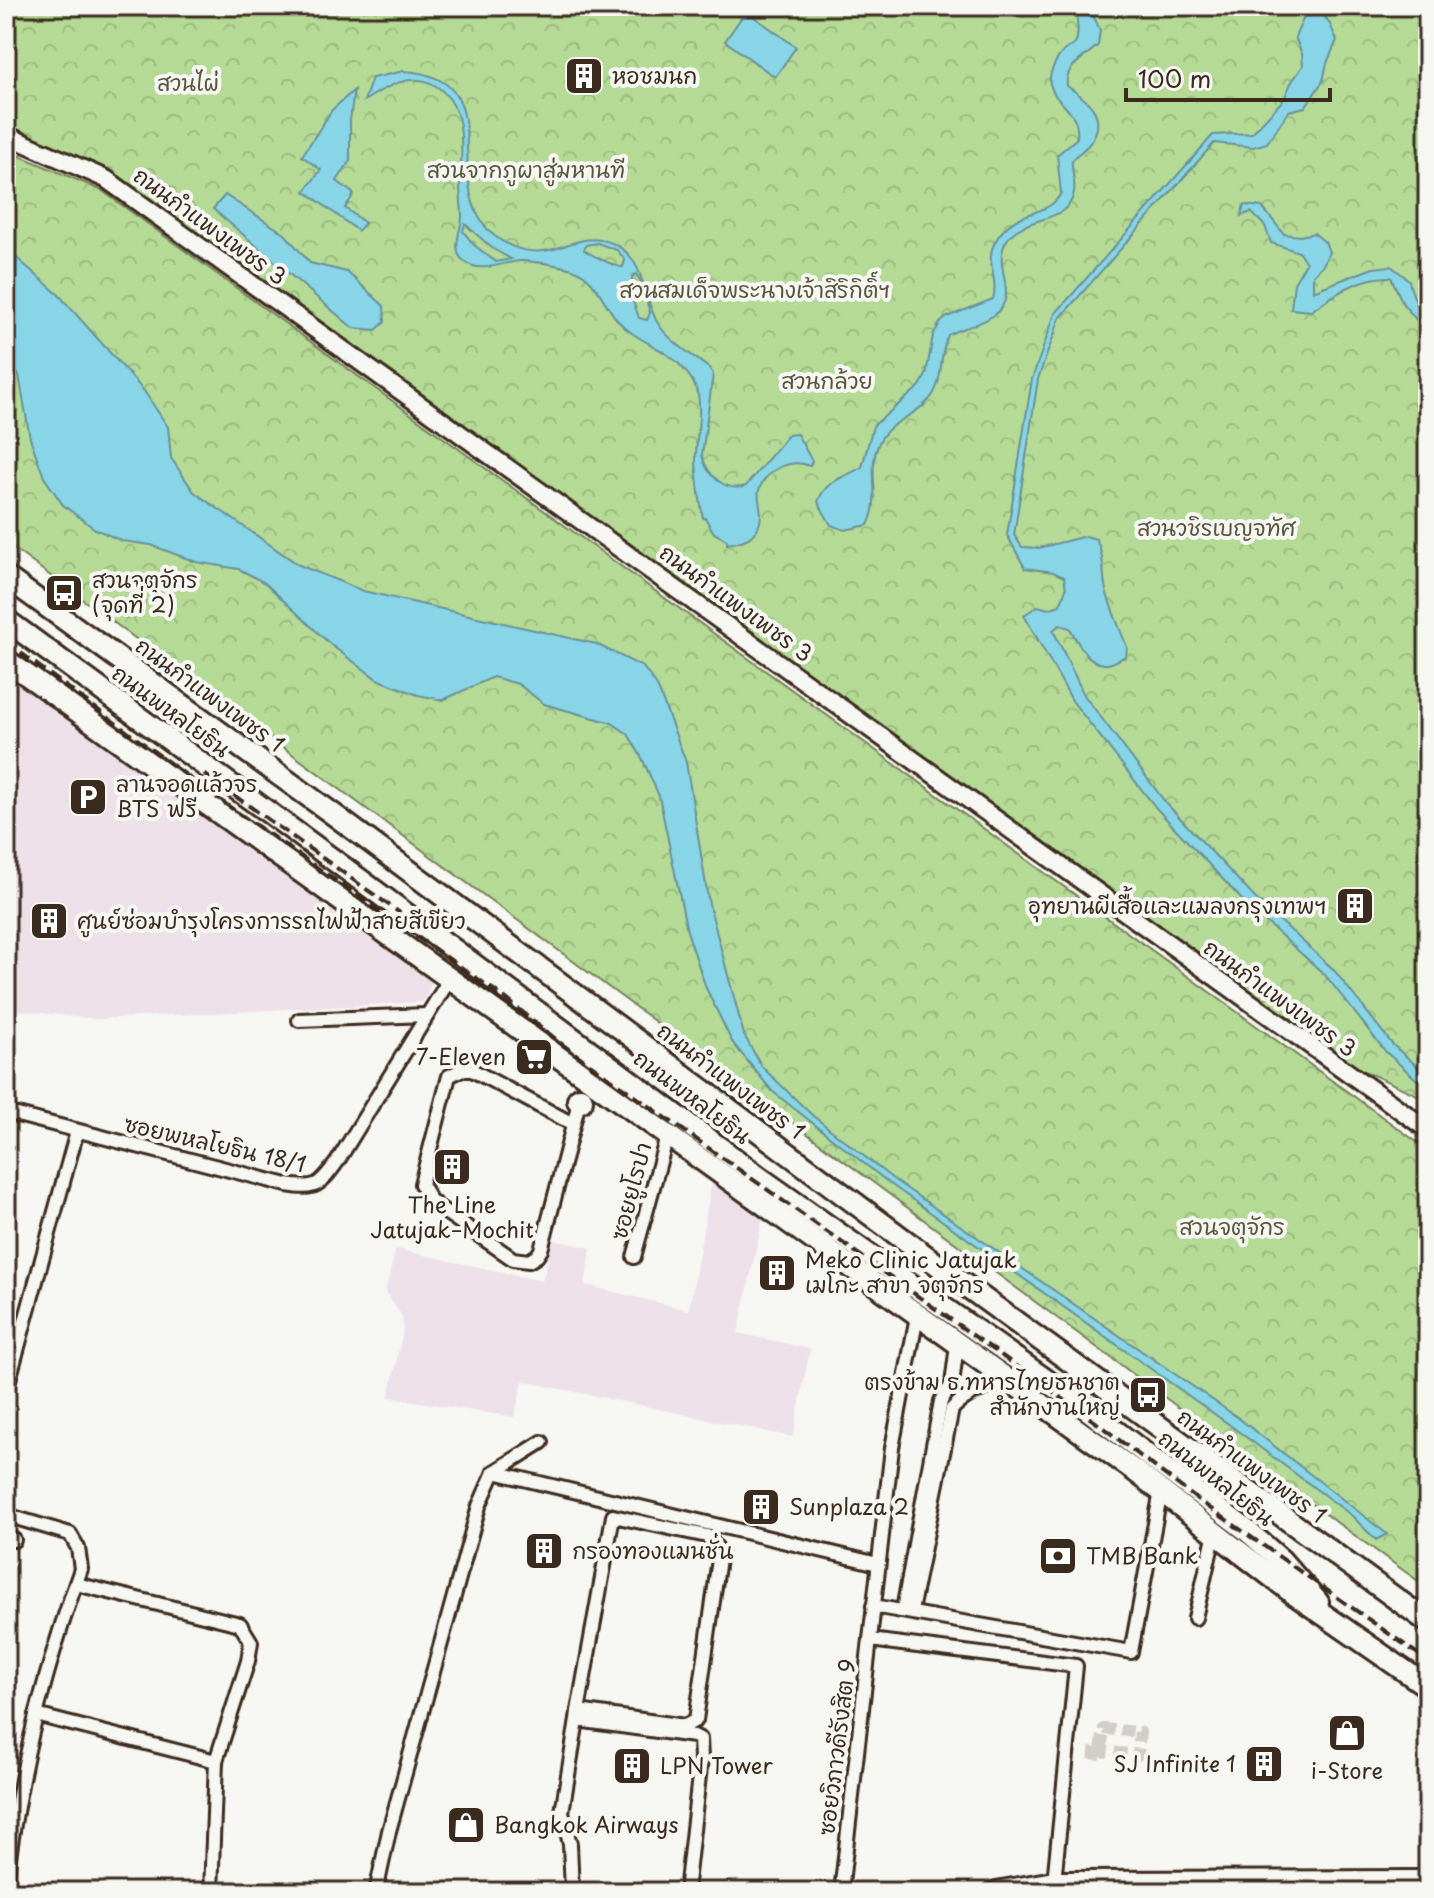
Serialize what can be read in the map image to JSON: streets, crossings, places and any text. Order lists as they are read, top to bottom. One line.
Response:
{"streets":{"main road":["ถนนกำแพงเพชร 1","ถนนพหลโยธิน"],"street":["ถนนกำแพงเพชร 3","ซอยพหลโยธิน 18/1","ซอยยูโรปา","ซอยวิภาวดีรังสิต 9"]},"crossings":[["ถนนพหลโยธิน","ซอยพหลโยธิน 18/1"],["ถนนพหลโยธิน","ซอยยูโรปา"],["ถนนพหลโยธิน","ซอยวิภาวดีรังสิต 9"]],"parks":["สวนไผ่","สวนจากภูผาสู่มหานที","สวนสมเด็จพระนางเจ้าสิริกิติ์ฯ","สวนกล้วย","สวนวชิรเบญจทัศ","สวนจตุจักร"],"places":{"building":["หอชมนก","อุทยานผีเสื้อและแมลงกรุงเทพฯ","ศูนย์ซ่อมบำรุงโครงการรถไฟฟ้าสายสีเขียว","The Line Jatujak–Mochit","Meko Clinic Jatujak เมโกะ สาขา จตุจักร","Sunplaza 2","กรองทองแมนชั่น","SJ Infinite 1","LPN Tower"],"bus stop":["สวนจตุจักร (จุดที่ 2)","ตรงข้าม ธ.ทหารไทยธนชาต สำนักงานใหญ่"],"parking":["ลานจอดแล้วจร BTS ฟรี"],"supermarket":["7-Eleven"],"bank":["TMB Bank"],"shop":["i-Store","Bangkok Airways"]},"scale_bar":"100 m"}
